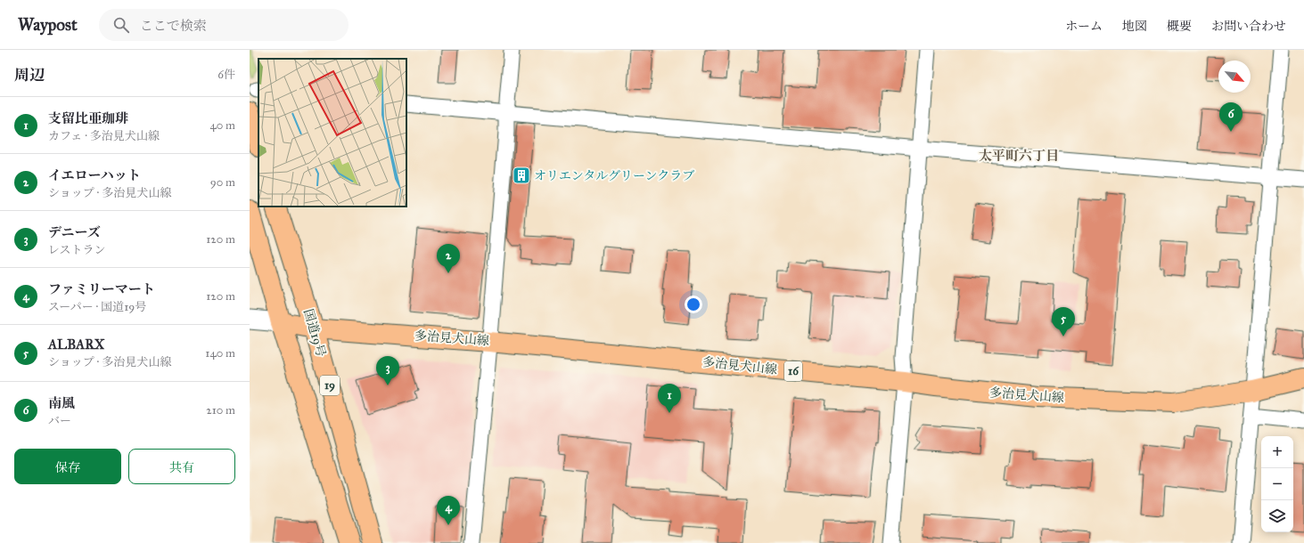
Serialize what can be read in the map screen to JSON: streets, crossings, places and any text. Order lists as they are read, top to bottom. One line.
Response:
{"streets":{"main road":["国道19号","多治見犬山線","16","19"]},"crossings":[["国道19号","多治見犬山線"],["多治見犬山線","19"]],"districts":["太平町六丁目"],"places":{"building":["オリエンタルグリーンクラブ"]},"north":"bottom right","page":{"header":"Waypost","search":"ここで検索","nav":["ホーム","地図","概要","お問い合わせ"],"heading":["周辺","6件"],"list":[{"mark":"1","name":"支留比亜珈琲","note":"カフェ · 多治見犬山線","value":"40 m"},{"mark":"2","name":"イエローハット","note":"ショップ · 多治見犬山線","value":"90 m"},{"mark":"3","name":"デニーズ","note":"レストラン","value":"120 m"},{"mark":"4","name":"ファミリーマート","note":"スーパー · 国道19号","value":"120 m"},{"mark":"5","name":"ALBARX","note":"ショップ · 多治見犬山線","value":"140 m"},{"mark":"6","name":"南風","note":"バー","value":"210 m"}],"pins":["6","2","5","3","1","4"],"map_buttons":["+","−"],"buttons":["保存","共有"]}}
